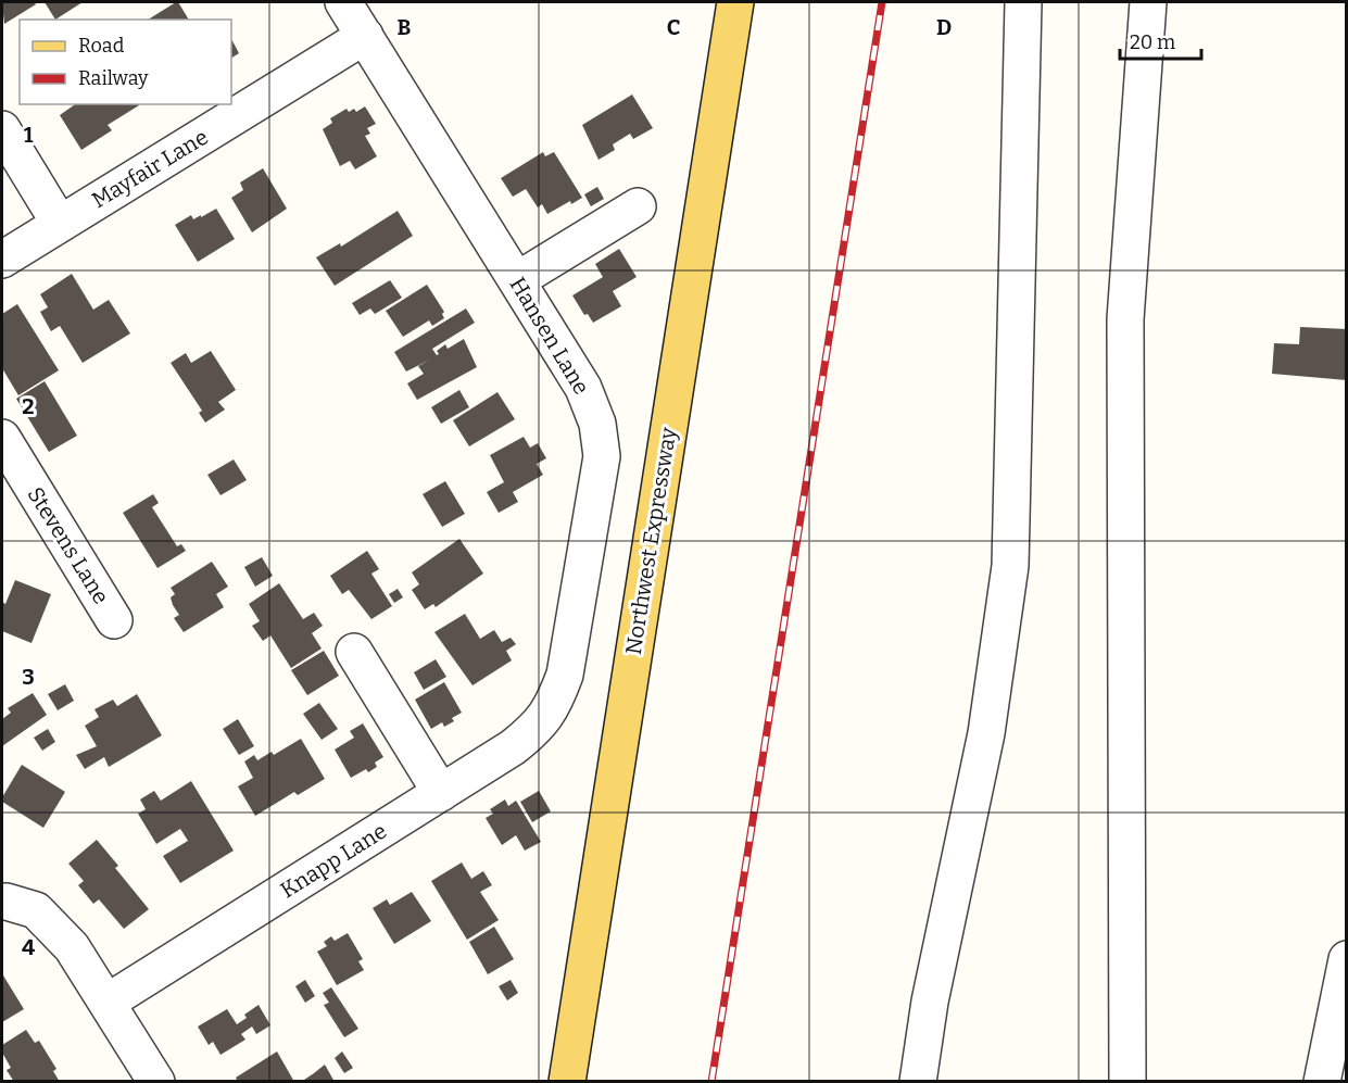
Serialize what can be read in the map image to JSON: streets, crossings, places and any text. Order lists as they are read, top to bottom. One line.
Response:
{"streets":{"main road":["Northwest Expressway"],"street":["Mayfair Lane","Hansen Lane","Stevens Lane","Knapp Lane"]},"crossings":[["Mayfair Lane","Hansen Lane"],["Hansen Lane","Knapp Lane"]],"legend":["Road","Railway"],"scale_bar":"20 m","grid":{"columns":["B","C","D"],"rows":["1","2","3","4"]}}
